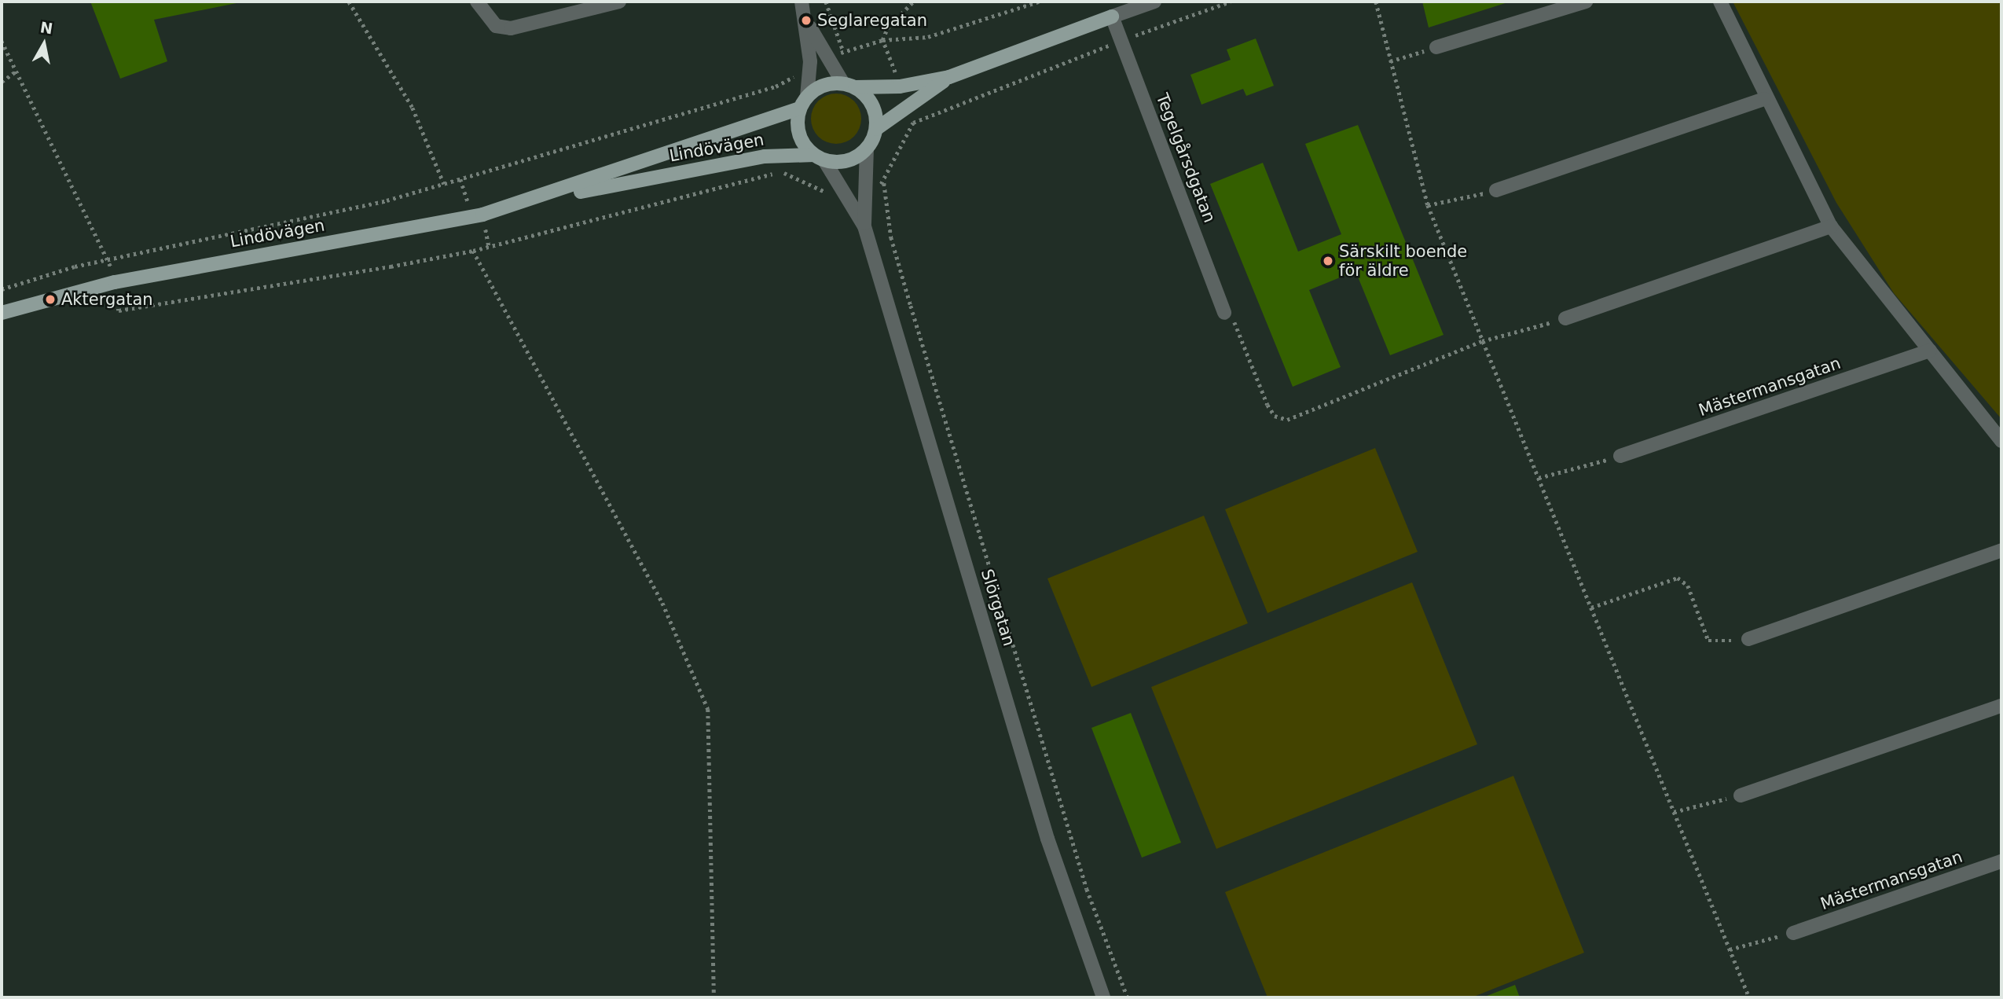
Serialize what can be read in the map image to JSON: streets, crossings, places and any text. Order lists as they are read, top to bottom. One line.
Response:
{"streets":{"main road":["Lindövägen"],"street":["Tegelgårsdgatan","Mästermansgatan","Slörgatan"]},"crossings":[["Lindövägen","Slörgatan"]],"places":["Seglaregatan","Särskilt boende för äldre","Aktergatan"],"north":"top"}
